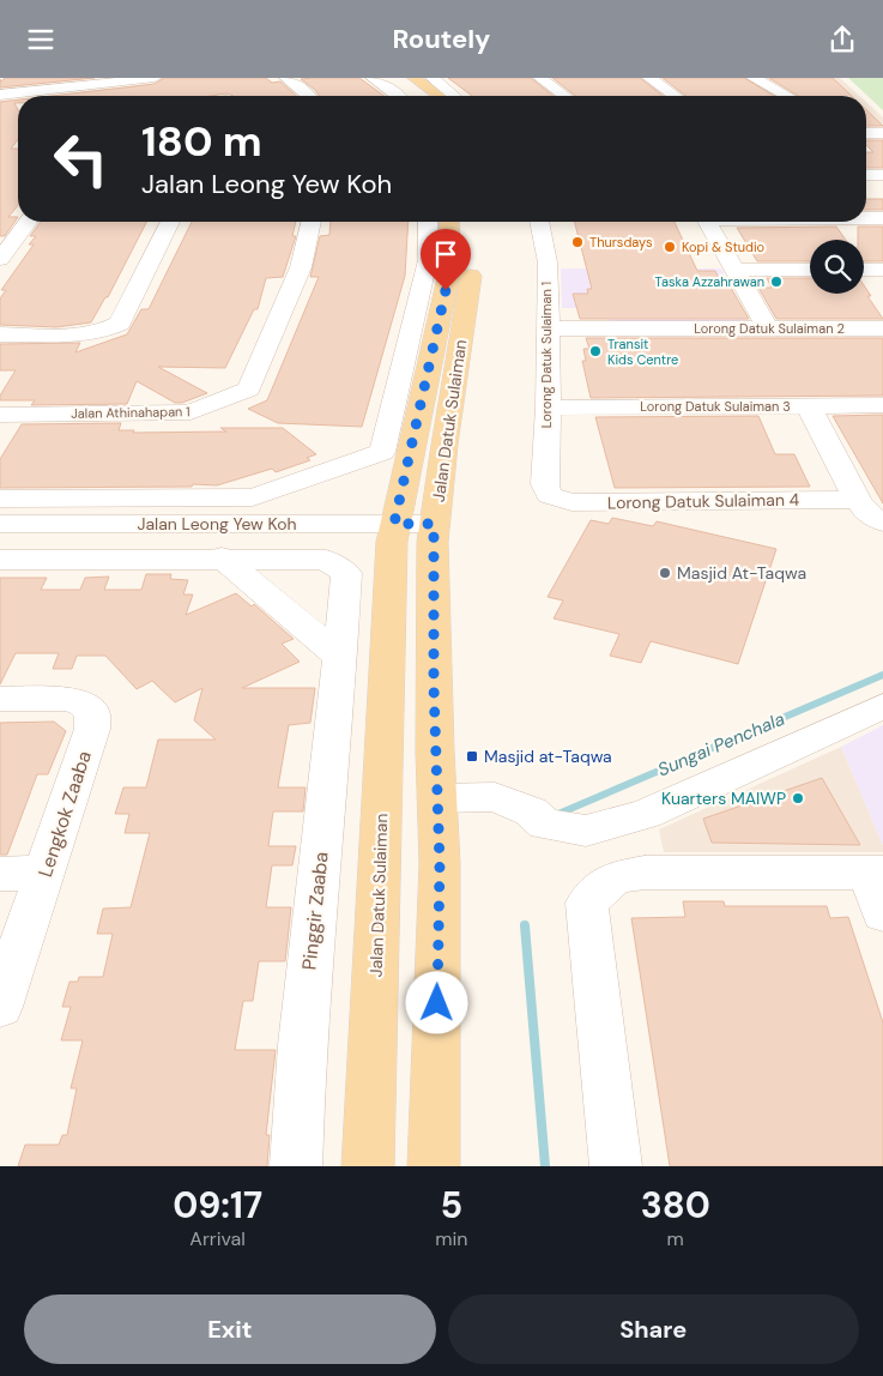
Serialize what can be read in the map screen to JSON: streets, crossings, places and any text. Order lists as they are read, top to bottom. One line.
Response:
{"streets":{"main road":["Jalan Datuk Sulaiman"],"street":["Lorong Datuk Sulaiman 2","Lorong Datuk Sulaiman 1","Lorong Datuk Sulaiman 3","Jalan Athinahapan 1","Lorong Datuk Sulaiman 4","Jalan Leong Yew Koh","Lengkok Zaaba","Pinggir Zaaba"]},"crossings":[["Lorong Datuk Sulaiman 2","Lorong Datuk Sulaiman 1"],["Lorong Datuk Sulaiman 1","Lorong Datuk Sulaiman 3"],["Lorong Datuk Sulaiman 1","Lorong Datuk Sulaiman 4"],["Jalan Datuk Sulaiman","Jalan Leong Yew Koh"]],"water":["Sungai Penchala"],"places":{"other":["Thursdays","Kopi & Studio","Taska Azzahrawan","Transit Kids Centre","Masjid At-Taqwa","Kuarters MAIWP"],"transit":["Masjid at-Taqwa"]},"page":{"header":"Routely","turn":["180 m","Jalan Leong Yew Koh"],"eta":["09:17","Arrival","5","min","380","m"],"buttons":["Exit","Share"]}}
